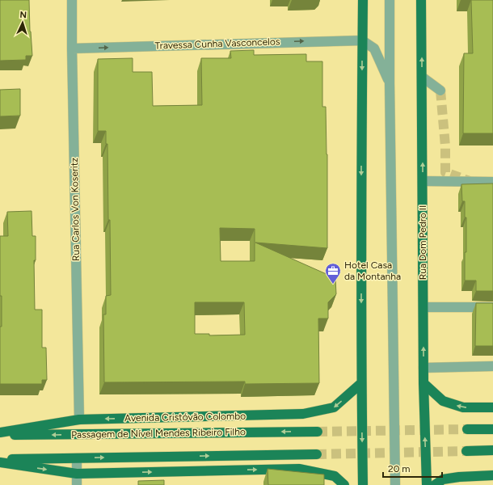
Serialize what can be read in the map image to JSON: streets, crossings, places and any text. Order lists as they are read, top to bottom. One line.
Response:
{"streets":{"main road":["Rua Dom Pedro II","Avenida Cristóvão Colombo","Passagem de Nível Mendes Ribeiro Filho"],"street":["Travessa Cunha Vasconcelos","Rua Carlos Von Koseritz"]},"crossings":[["Travessa Cunha Vasconcelos","Rua Carlos Von Koseritz"],["Rua Carlos Von Koseritz","Avenida Cristóvão Colombo"]],"one_way":["Travessa Cunha Vasconcelos"],"places":{"office":["Hotel Casa da Montanha"]},"scale_bar":"20 m","north":"top"}
